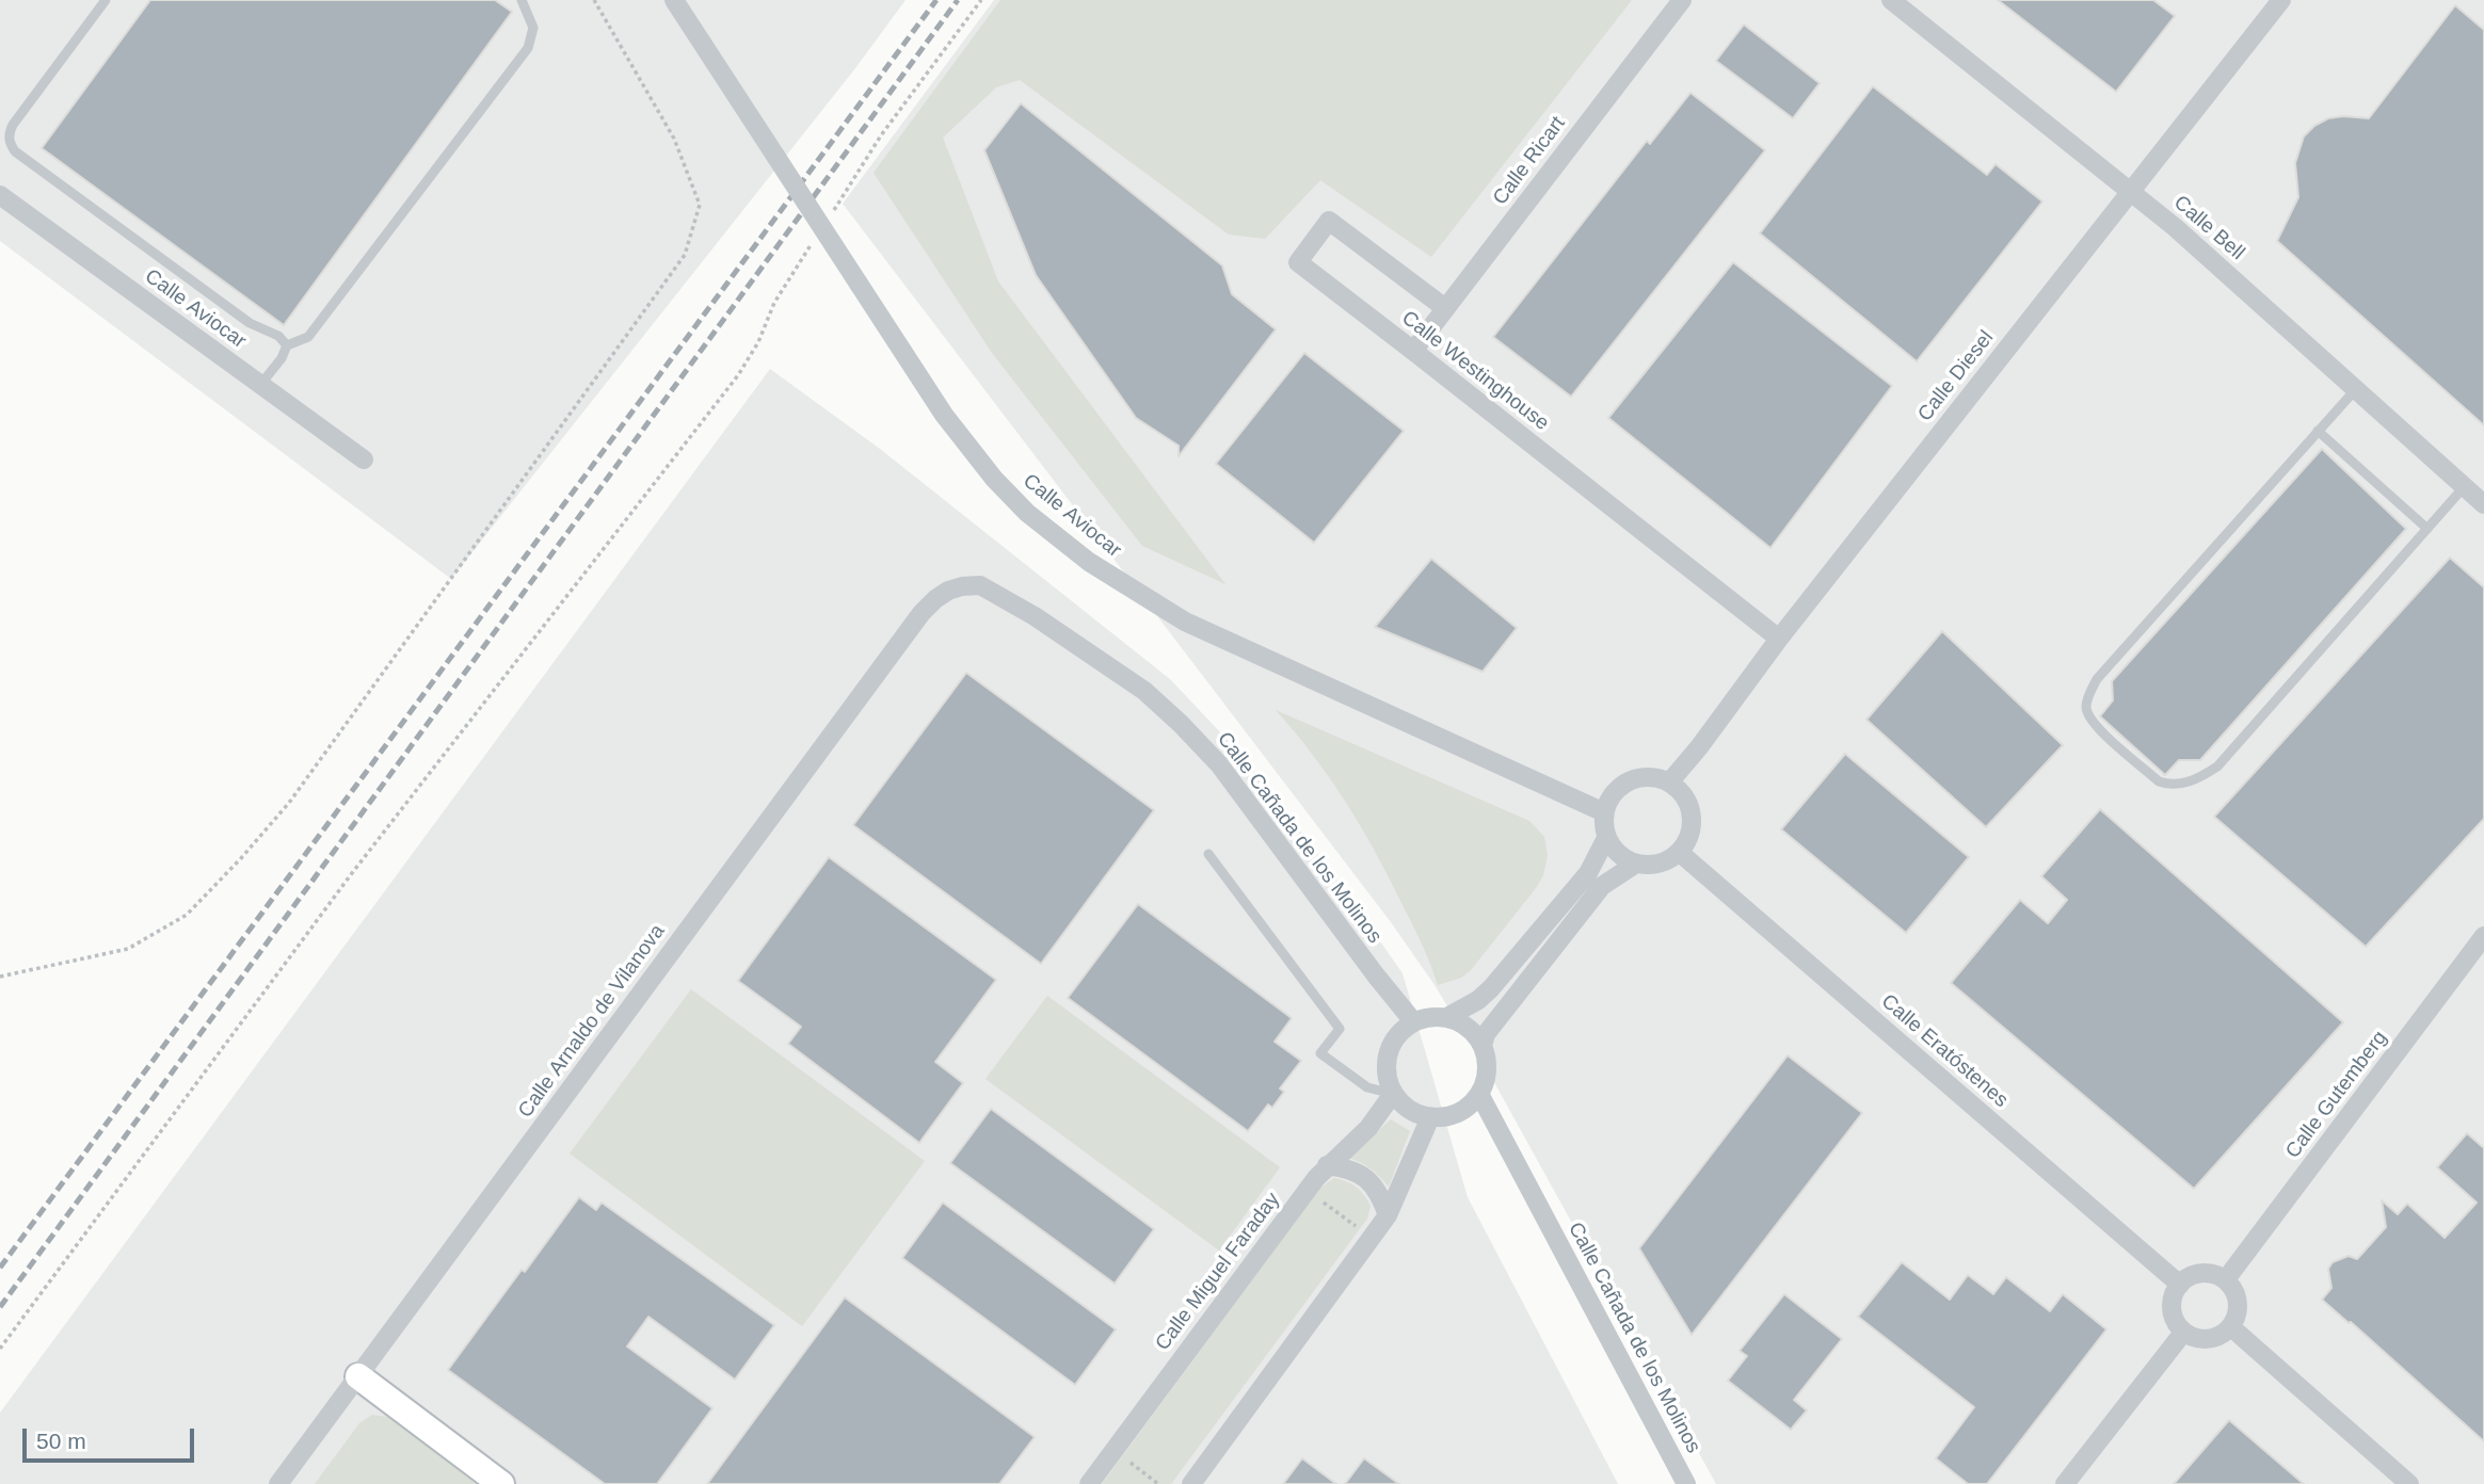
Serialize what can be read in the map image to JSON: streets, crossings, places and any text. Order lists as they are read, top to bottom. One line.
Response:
{"streets":{"street":["Calle Ricart","Calle Bell","Calle Aviocar","Calle Westinghouse","Calle Diesel","Calle Cañada de los Molinos","Calle Arnaldo de Vilanova","Calle Eratóstenes","Calle Gutemberg","Calle Miguel Faraday"]},"crossings":[["Calle Ricart","Calle Westinghouse"],["Calle Bell","Calle Diesel"],["Calle Aviocar","Calle Diesel"],["Calle Aviocar","Calle Eratóstenes"],["Calle Westinghouse","Calle Diesel"],["Calle Diesel","Calle Eratóstenes"],["Calle Cañada de los Molinos","Calle Arnaldo de Vilanova"],["Calle Cañada de los Molinos","Calle Miguel Faraday"],["Calle Eratóstenes","Calle Gutemberg"]],"scale_bar":"50 m"}
